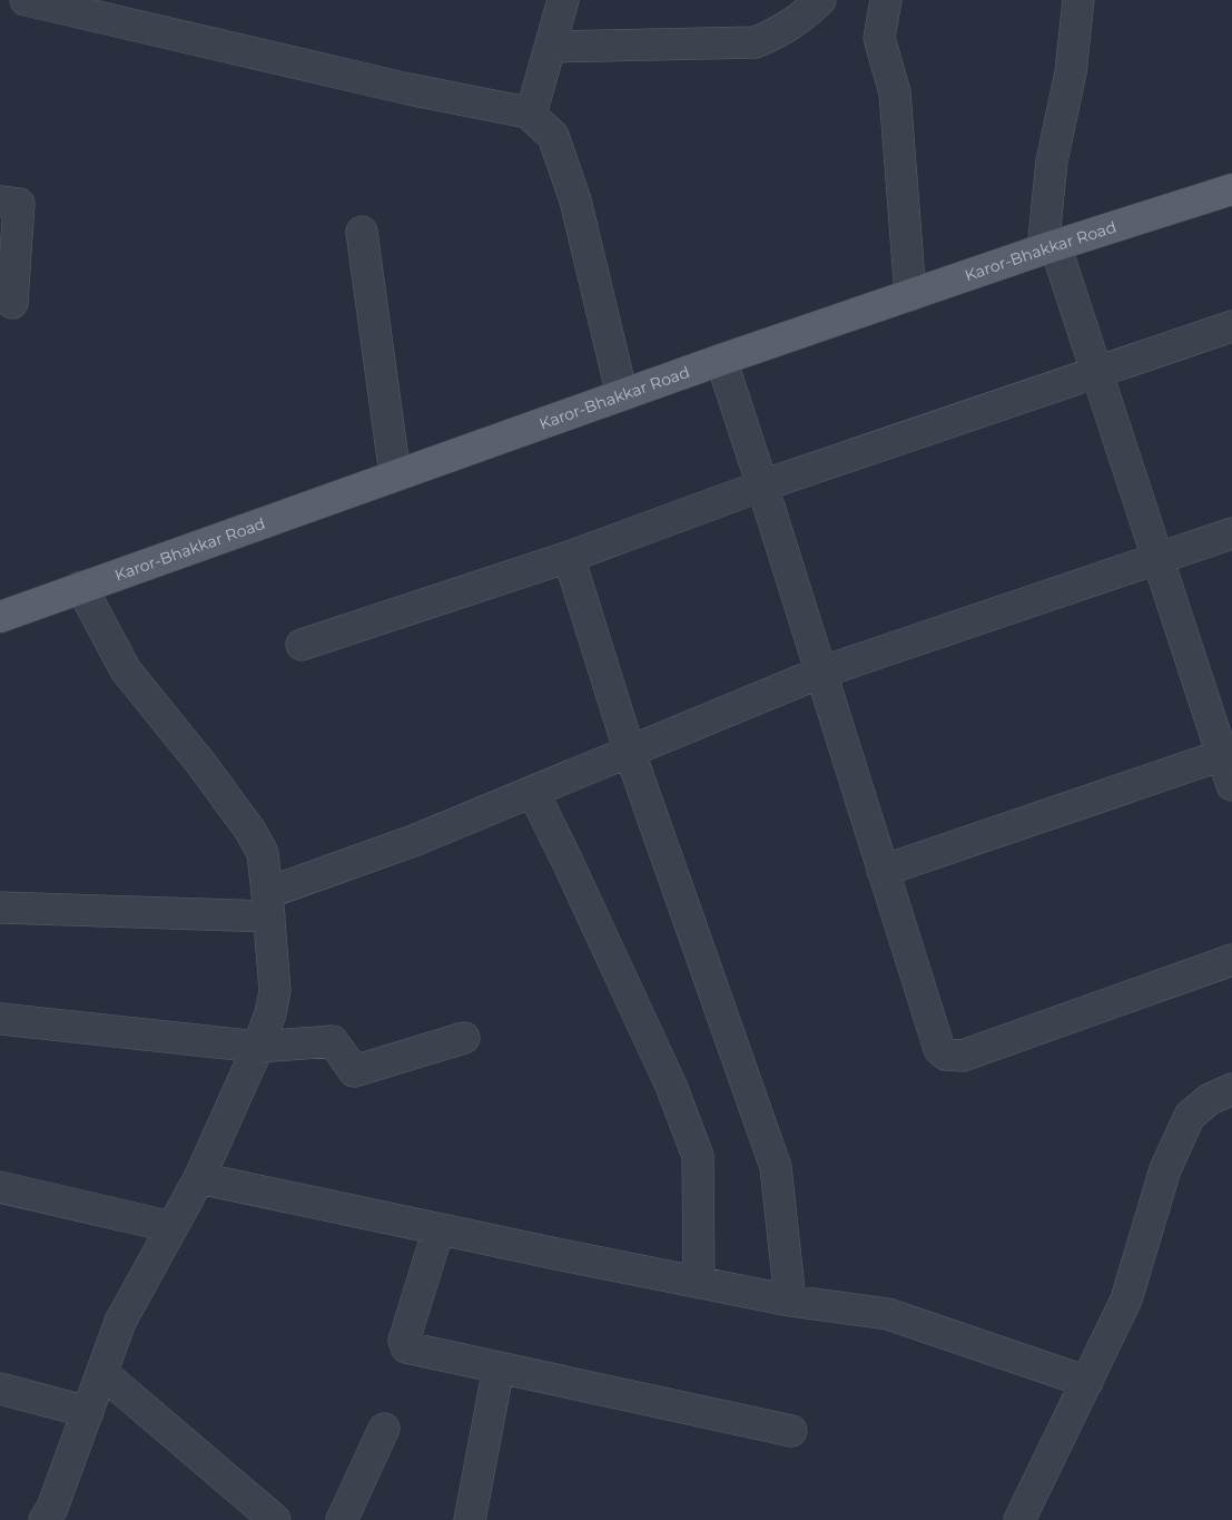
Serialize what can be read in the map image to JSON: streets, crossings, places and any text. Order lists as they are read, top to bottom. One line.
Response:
{"streets":{"main road":["Karor-Bhakkar Road"]}}
